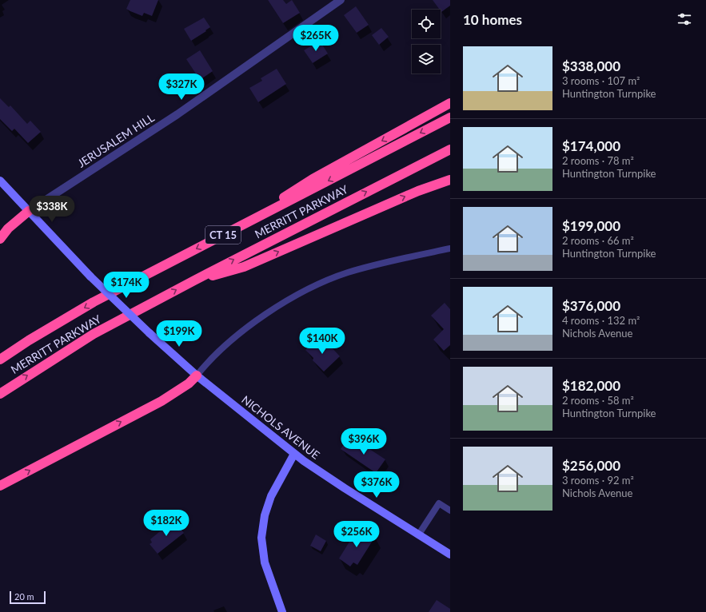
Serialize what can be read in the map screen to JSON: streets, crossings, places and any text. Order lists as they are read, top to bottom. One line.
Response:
{"streets":{"highway":["MERRITT PARKWAY","CT 15"],"main road":["NICHOLS AVENUE"],"street":["JERUSALEM HILL"]},"crossings":[["JERUSALEM HILL","NICHOLS AVENUE"]],"scale_bar":"20 m","page":{"heading":"10 homes","price":["$265K","$327K","$338K","$174K","$199K","$140K","$396K","$376K","$182K","$256K"],"list":[{"name":"$338,000","note":"3 rooms · 107 m² · Huntington Turnpike"},{"name":"$174,000","note":"2 rooms · 78 m² · Huntington Turnpike"},{"name":"$199,000","note":"2 rooms · 66 m² · Huntington Turnpike"},{"name":"$376,000","note":"4 rooms · 132 m² · Nichols Avenue"},{"name":"$182,000","note":"2 rooms · 58 m² · Huntington Turnpike"},{"name":"$256,000","note":"3 rooms · 92 m² · Nichols Avenue"}],"scale":"20 m"}}
